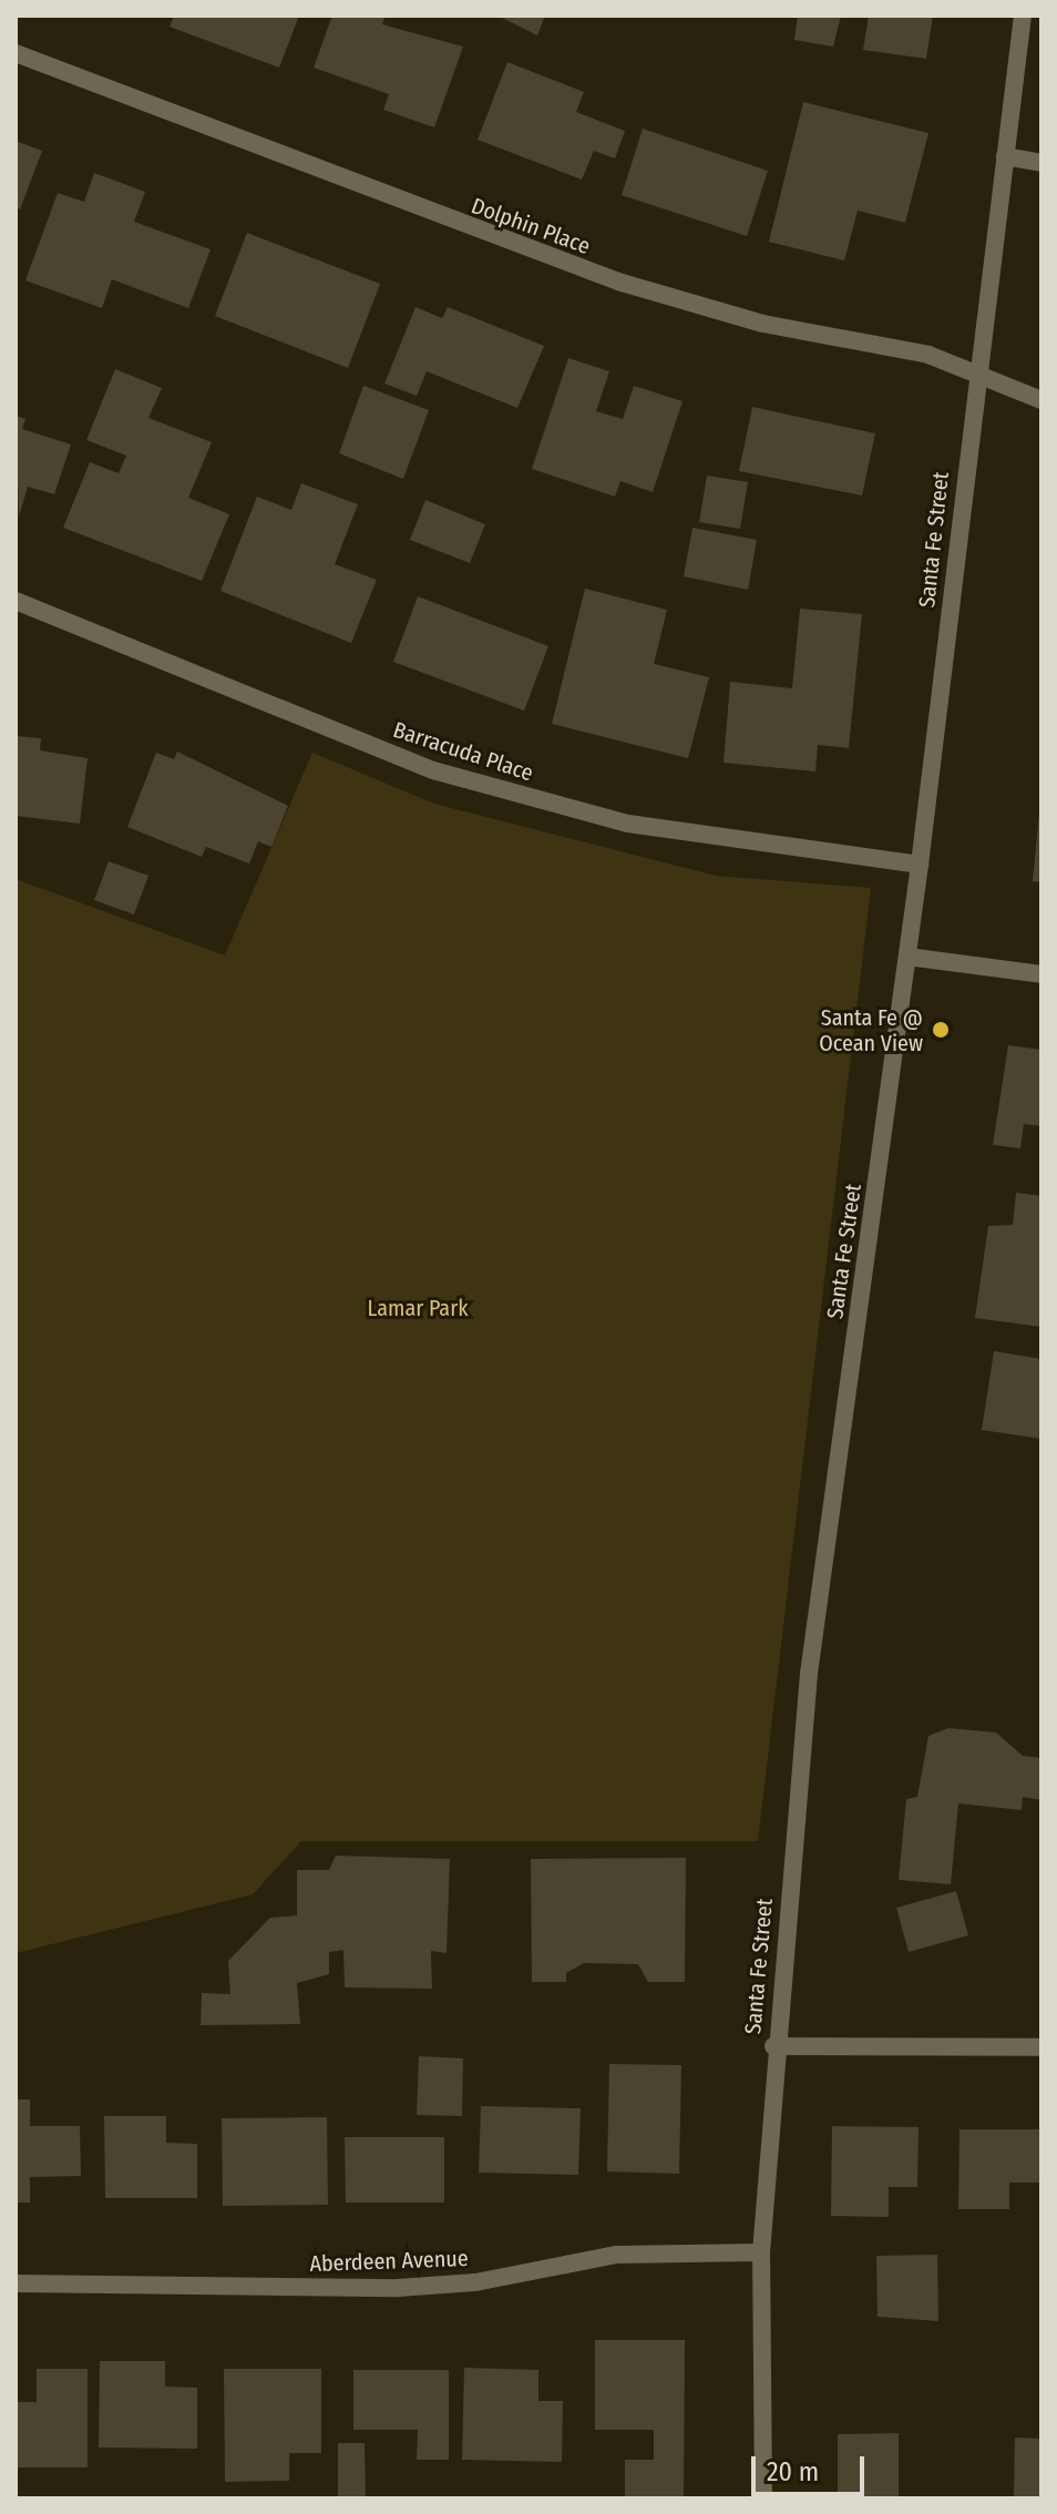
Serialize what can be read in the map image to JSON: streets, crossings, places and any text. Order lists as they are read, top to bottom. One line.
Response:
{"streets":{"street":["Dolphin Place","Santa Fe Street","Barracuda Place","Aberdeen Avenue"]},"crossings":[["Dolphin Place","Santa Fe Street"],["Santa Fe Street","Barracuda Place"],["Santa Fe Street","Aberdeen Avenue"]],"parks":["Lamar Park"],"places":["Santa Fe @ Ocean View"],"scale_bar":"20 m"}
